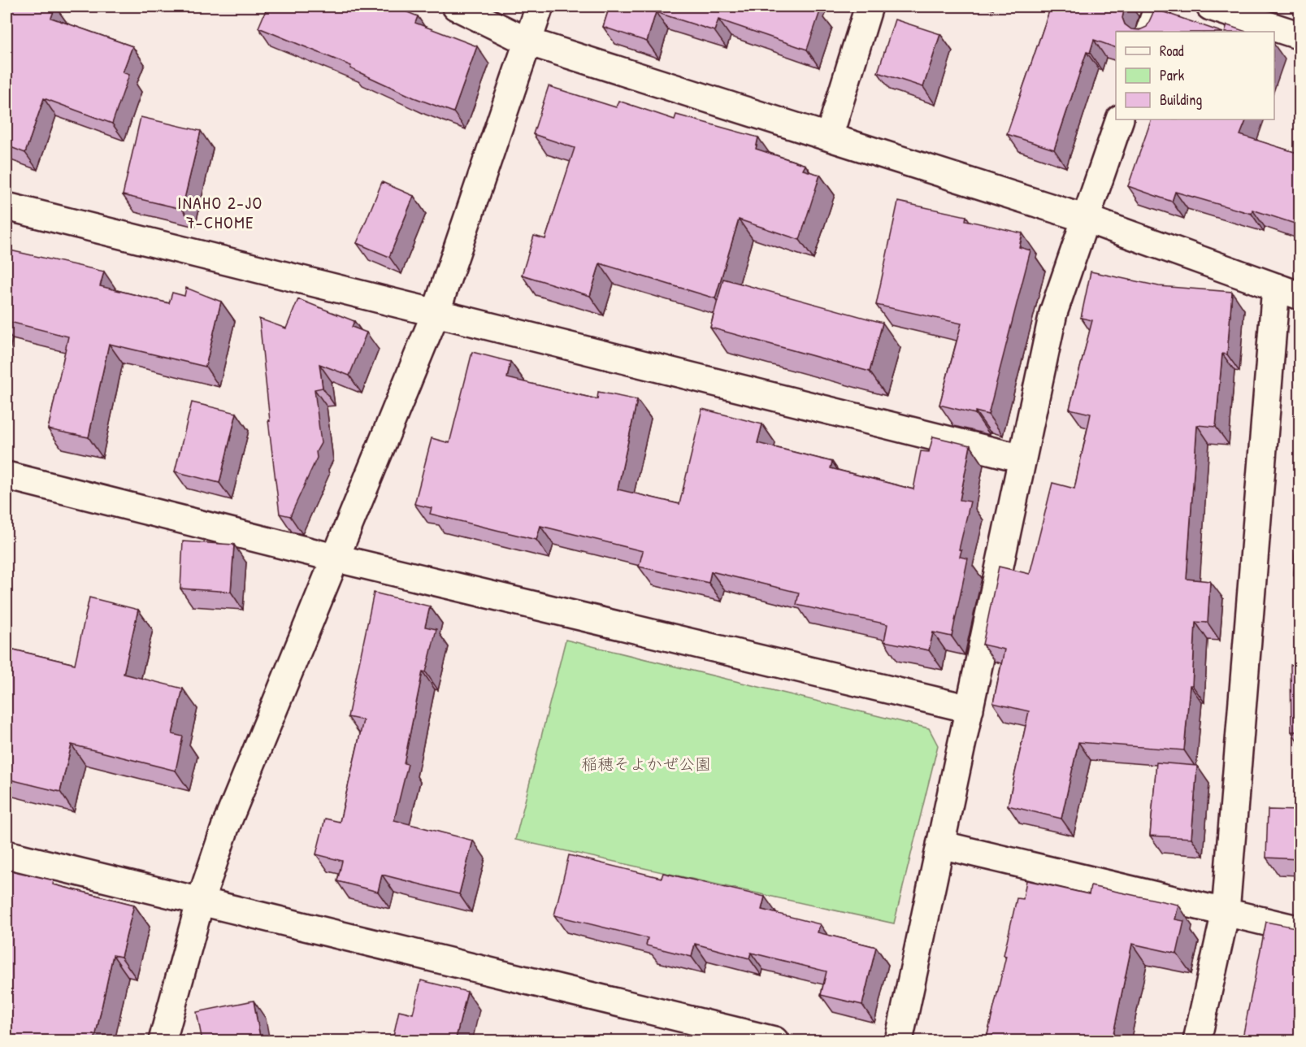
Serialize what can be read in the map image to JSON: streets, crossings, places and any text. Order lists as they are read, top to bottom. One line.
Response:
{"districts":["INAHO 2-JO 7-CHOME"],"parks":["稲穂そよかぜ公園"],"legend":["Road","Park","Building"]}
